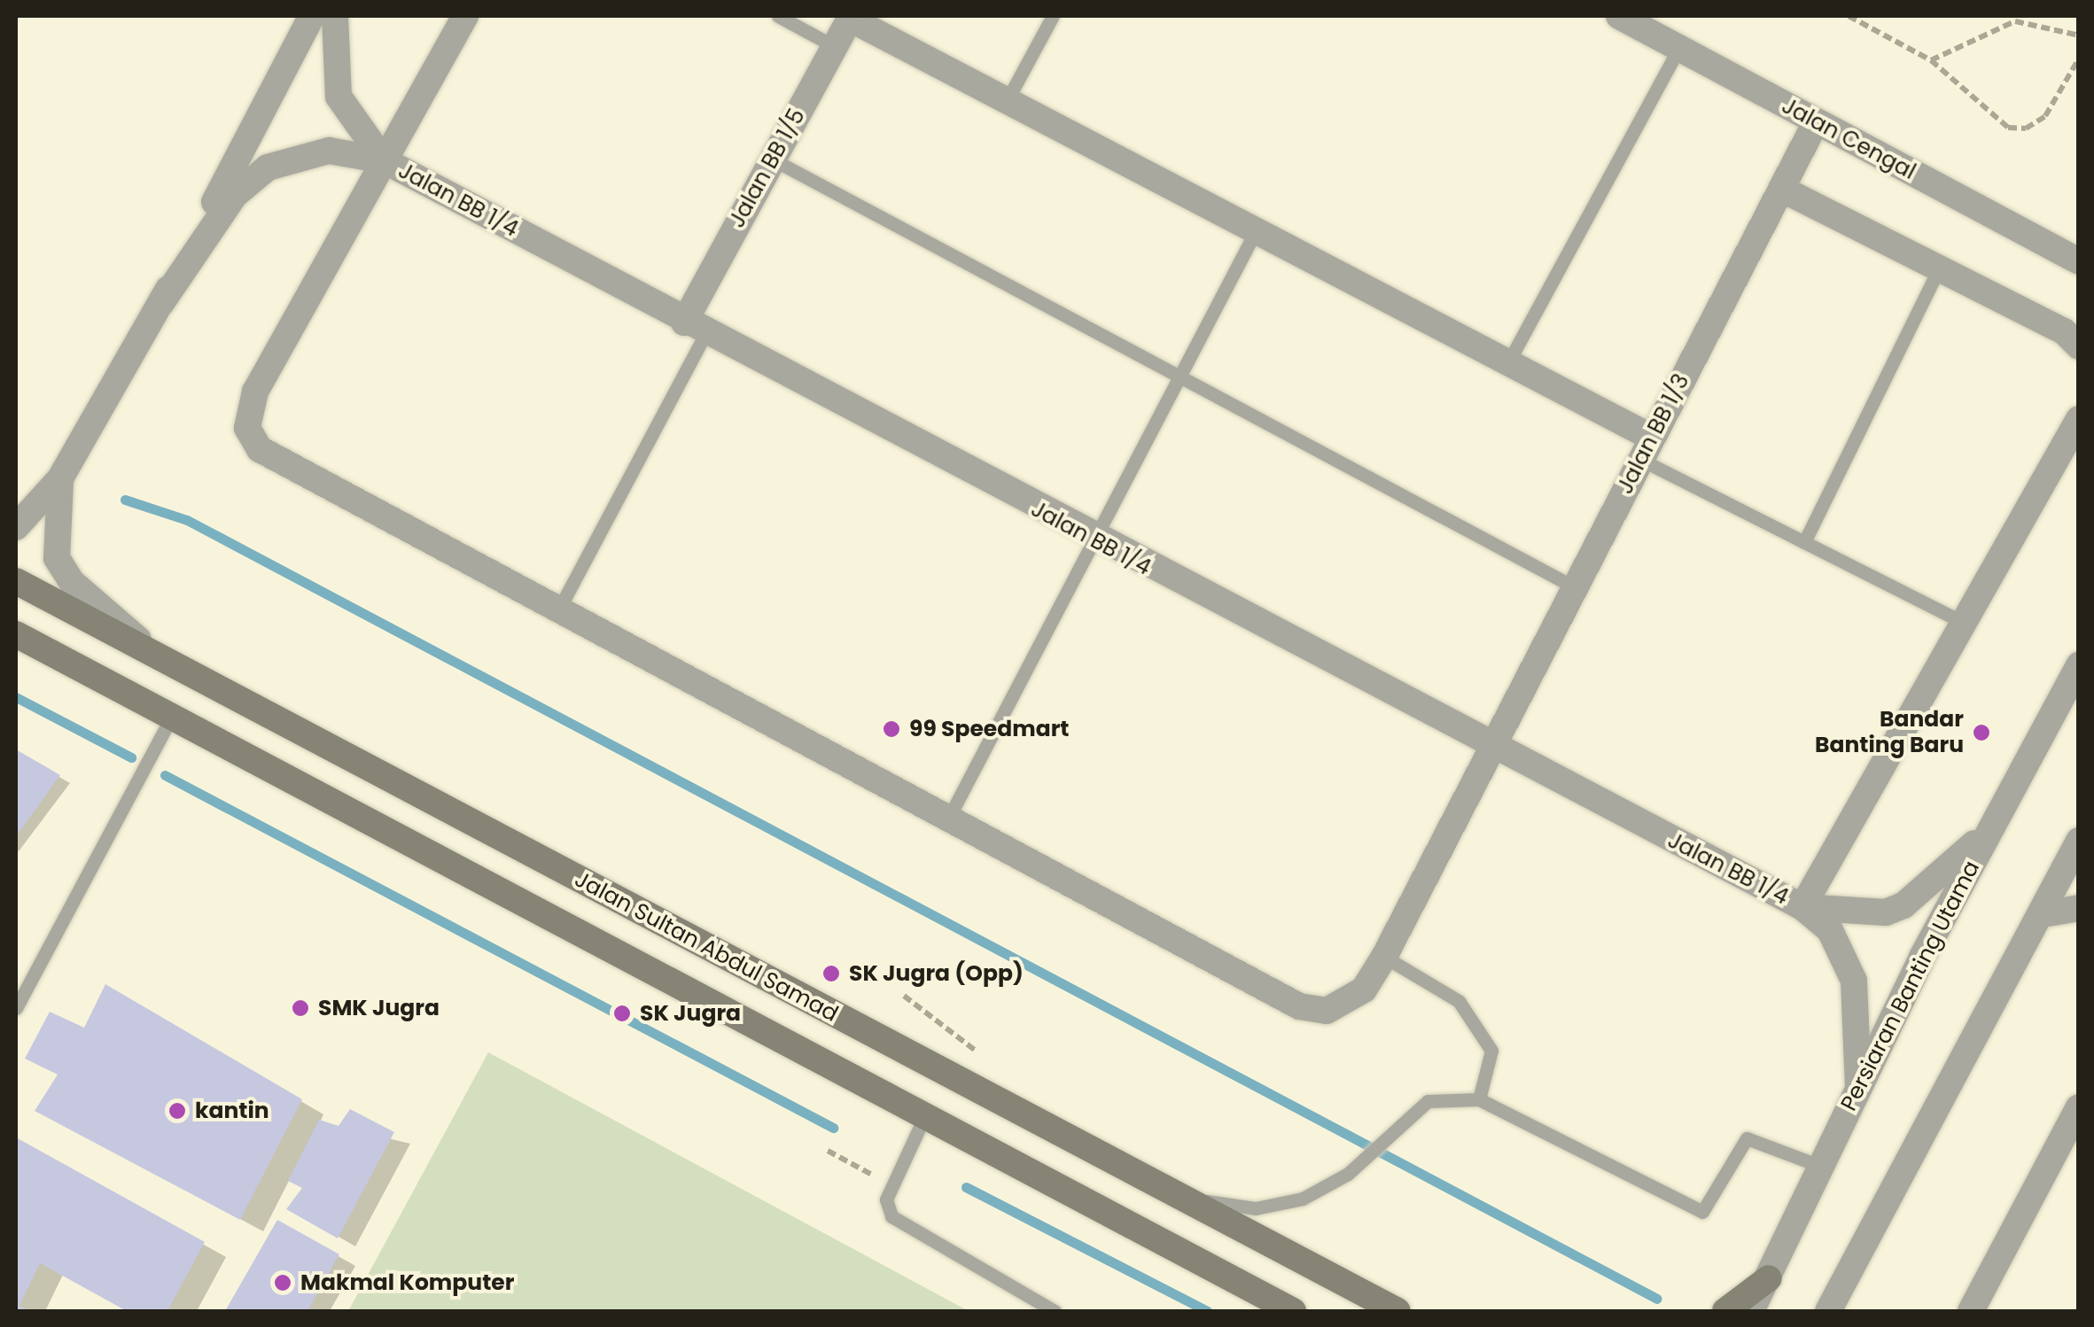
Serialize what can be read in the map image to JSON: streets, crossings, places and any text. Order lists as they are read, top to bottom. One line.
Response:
{"streets":{"main road":["Jalan Sultan Abdul Samad"],"street":["Jalan Cengal","Jalan BB 1/5","Jalan BB 1/4","Jalan BB 1/3","Persiaran Banting Utama"]},"crossings":[["Jalan Cengal","Jalan BB 1/3"],["Jalan BB 1/5","Jalan BB 1/4"],["Jalan BB 1/4","Jalan BB 1/3"],["Jalan BB 1/4","Persiaran Banting Utama"]],"places":["99 Speedmart","Bandar Banting Baru","SK Jugra (Opp)","SMK Jugra","SK Jugra","kantin","Makmal Komputer"]}
